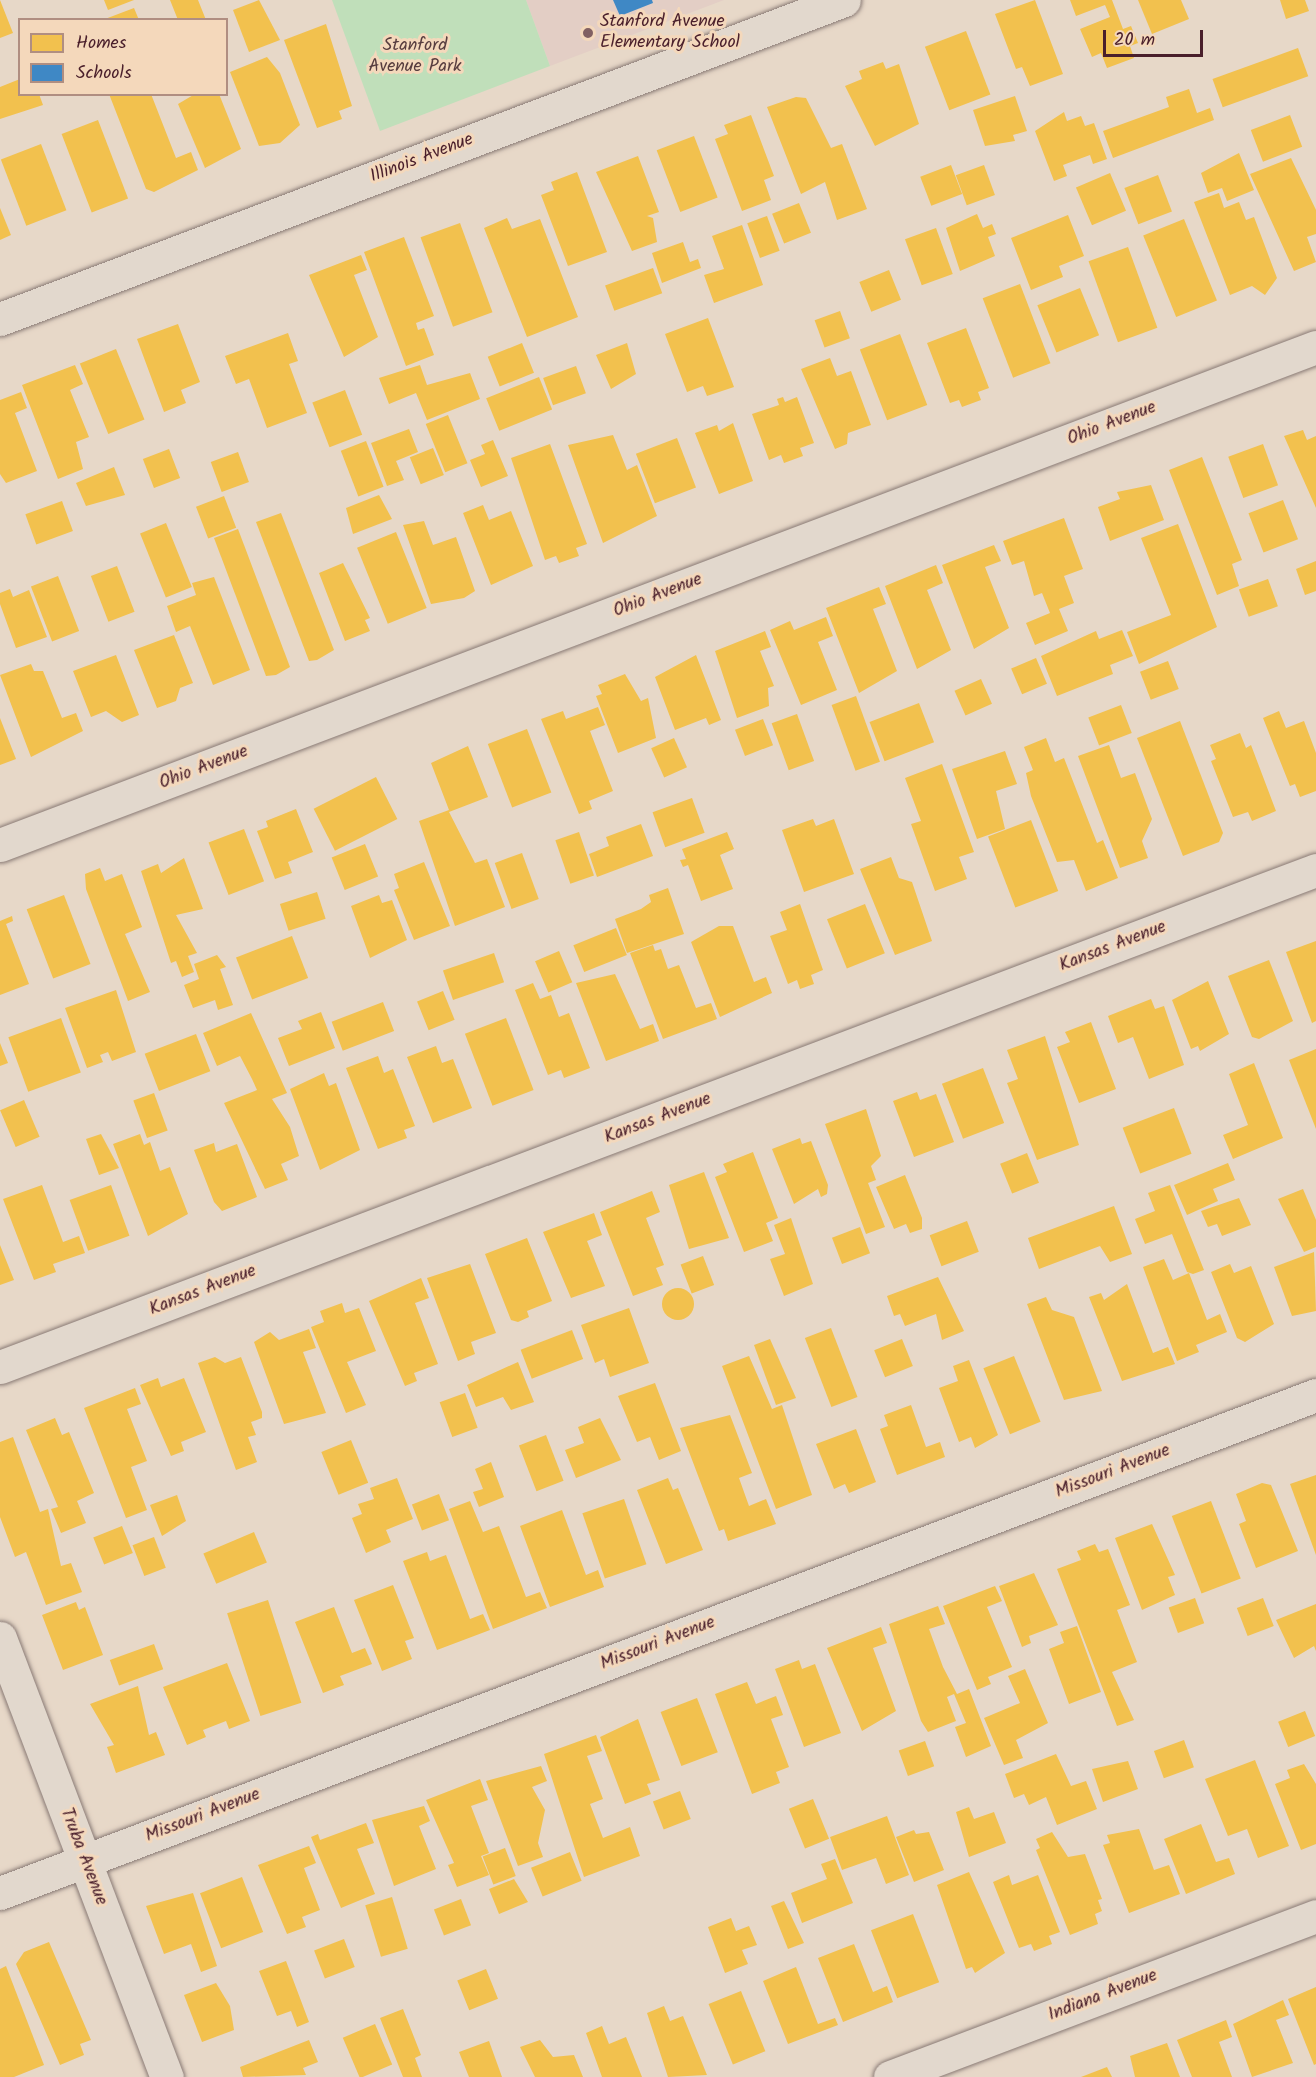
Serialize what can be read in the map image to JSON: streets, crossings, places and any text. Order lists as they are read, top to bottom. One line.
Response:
{"streets":{"street":["Illinois Avenue","Ohio Avenue","Kansas Avenue","Missouri Avenue","Truba Avenue","Indiana Avenue"]},"crossings":[["Missouri Avenue","Truba Avenue"]],"parks":["Stanford Avenue Park"],"places":["Stanford Avenue Elementary School"],"legend":["Homes","Schools"],"scale_bar":"20 m"}
